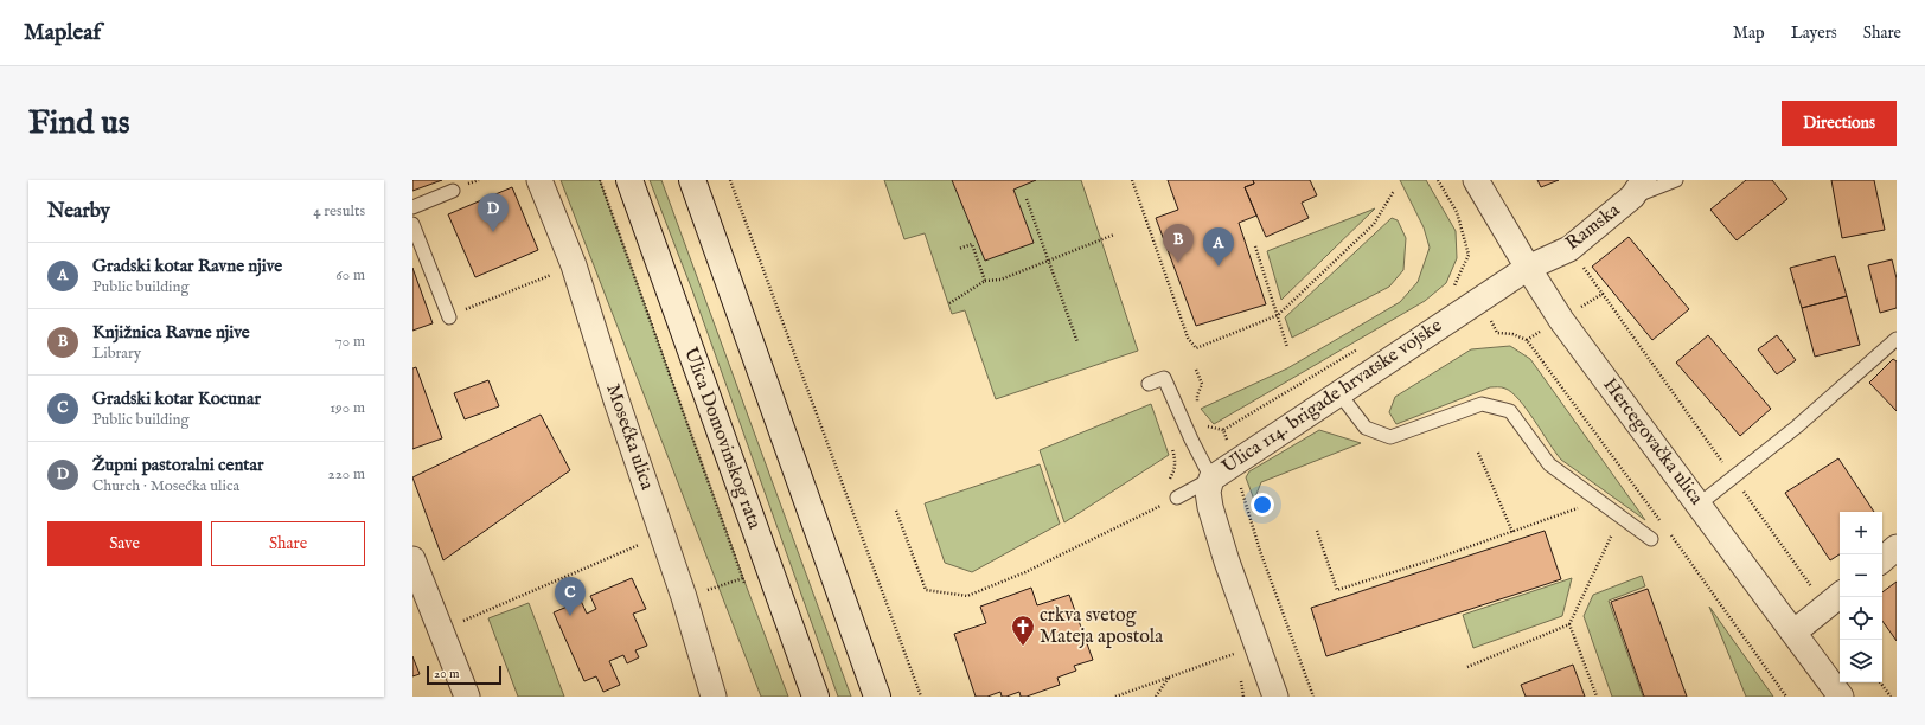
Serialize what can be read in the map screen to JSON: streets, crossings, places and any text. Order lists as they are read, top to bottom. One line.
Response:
{"streets":{"main road":["Ulica Domovinskog rata"],"street":["Ramska","Ulica 114. brigade hrvatske vojske","Mosećka ulica","Hercegovačka ulica"]},"crossings":[["Ramska","Ulica 114. brigade hrvatske vojske"],["Ramska","Hercegovačka ulica"],["Ulica 114. brigade hrvatske vojske","Hercegovačka ulica"]],"places":{"church":["crkva svetog Mateja apostola"]},"scale_bar":"20 m","page":{"header":"Mapleaf","nav":["Map","Layers","Share"],"buttons":["Directions",["Save","Share"]],"title":"Find us","heading":["Nearby","4 results"],"pins":["D","B","A","C"],"list":[{"mark":"A","name":"Gradski kotar Ravne njive","note":"Public building","value":"60 m"},{"mark":"B","name":"Knjižnica Ravne njive","note":"Library","value":"70 m"},{"mark":"C","name":"Gradski kotar Kocunar","note":"Public building","value":"190 m"},{"mark":"D","name":"Župni pastoralni centar","note":"Church · Mosećka ulica","value":"220 m"}],"map_buttons":["+","−"],"scale":"20 m"}}
